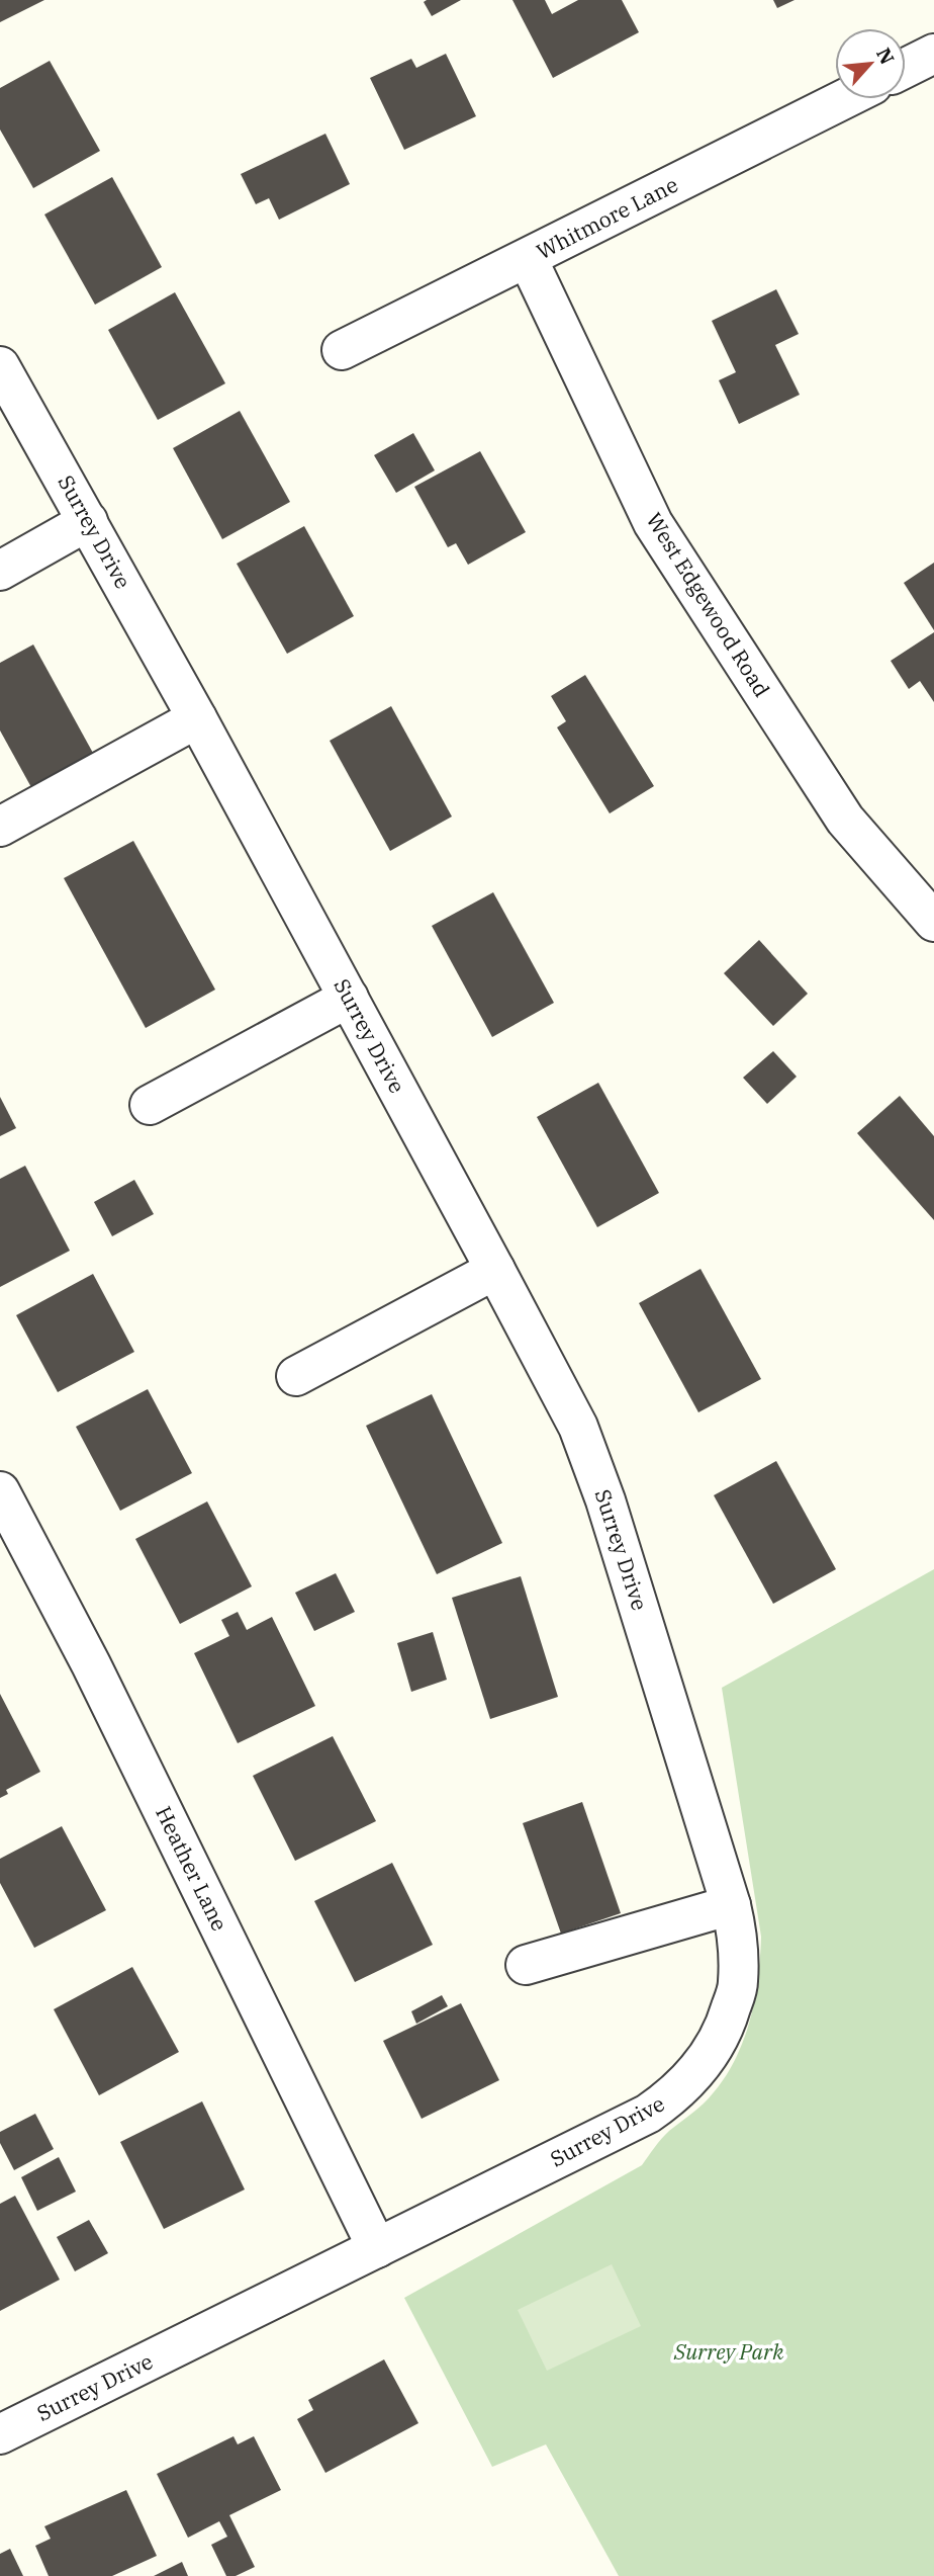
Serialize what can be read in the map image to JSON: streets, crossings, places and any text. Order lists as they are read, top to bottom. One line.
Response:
{"streets":{"street":["Whitmore Lane","Surrey Drive","West Edgewood Road","Heather Lane"]},"crossings":[["Whitmore Lane","West Edgewood Road"],["Surrey Drive","Heather Lane"]],"parks":["Surrey Park"],"north":"top right"}
